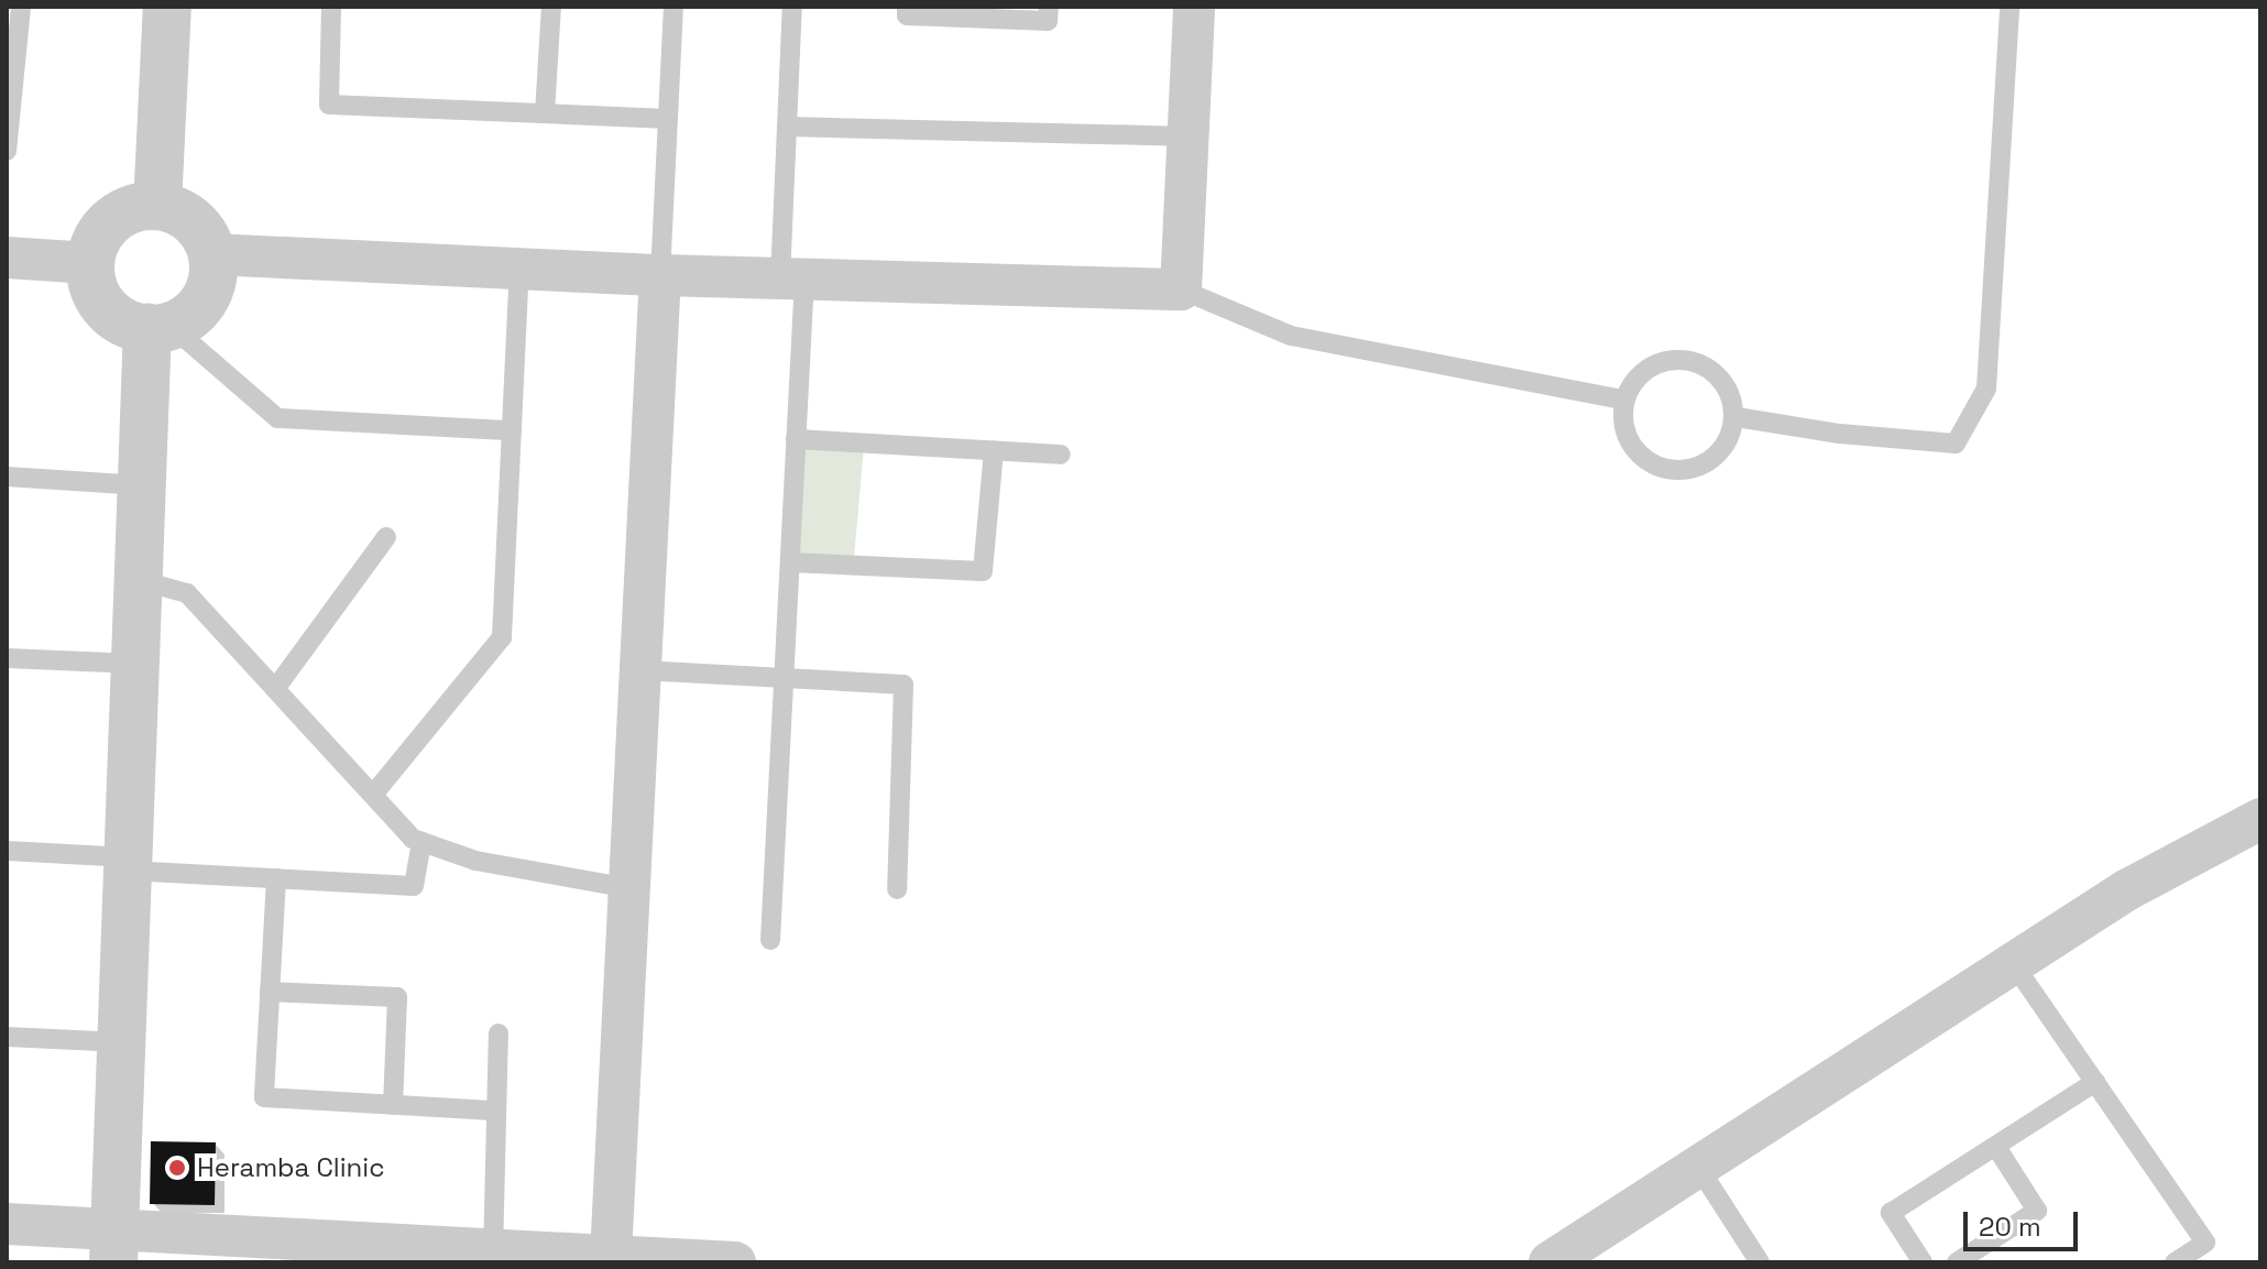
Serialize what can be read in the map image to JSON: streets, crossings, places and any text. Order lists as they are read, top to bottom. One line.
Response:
{"places":["Heramba Clinic"],"scale_bar":"20 m"}
